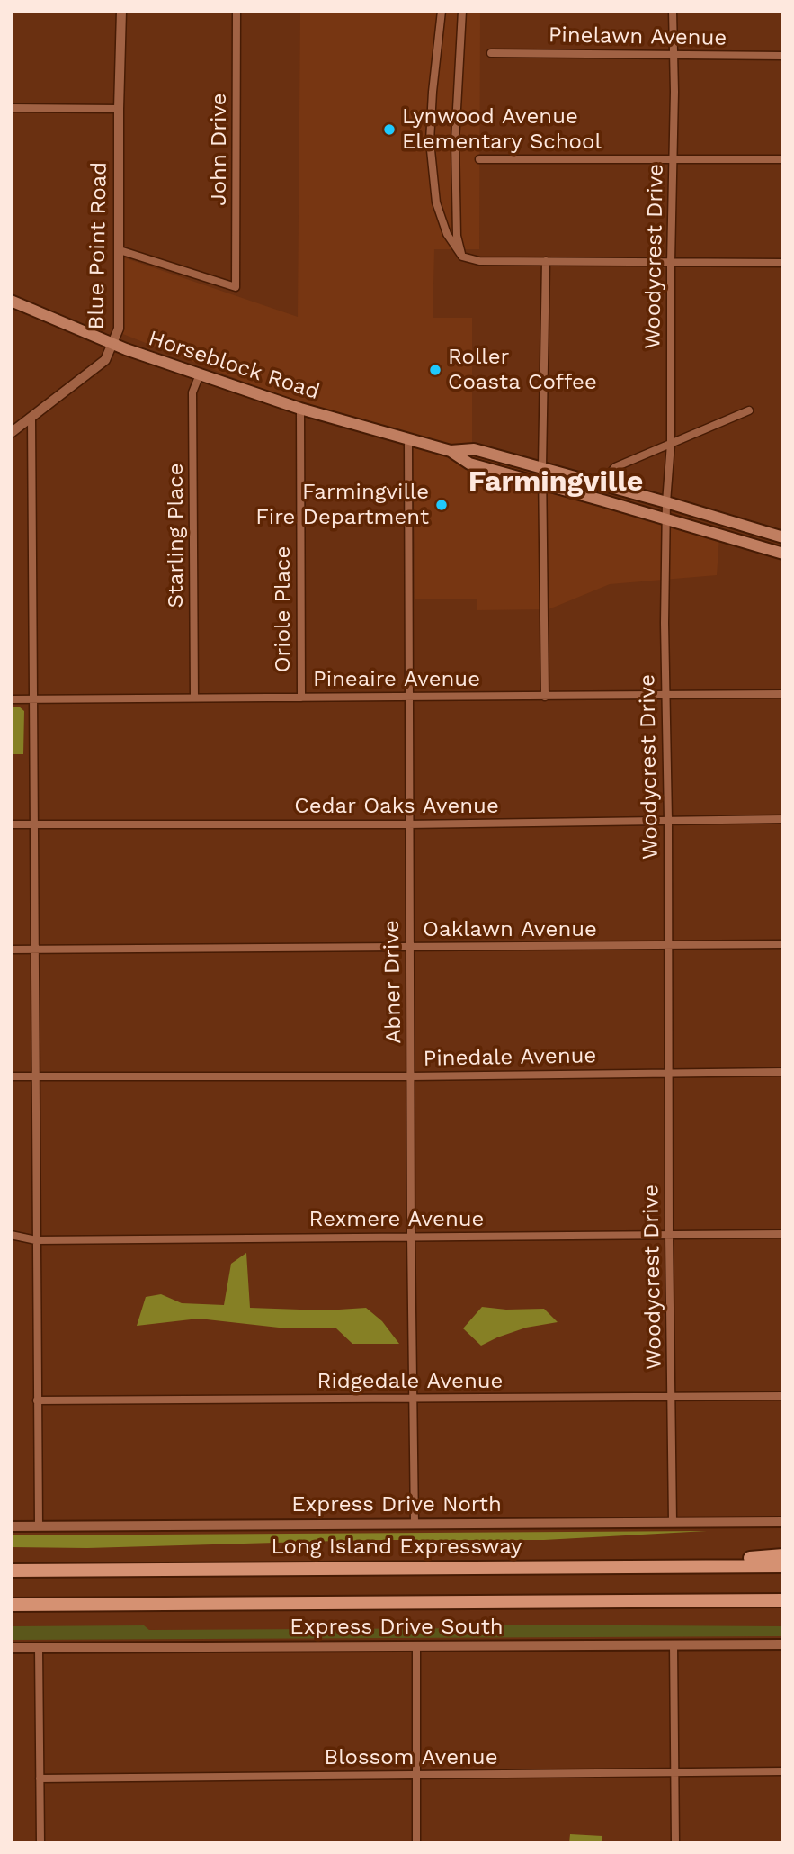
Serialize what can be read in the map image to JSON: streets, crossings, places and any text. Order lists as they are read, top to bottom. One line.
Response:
{"streets":{"highway":["Long Island Expressway"],"main road":["Horseblock Road","Express Drive North","Express Drive South"],"street":["Pinelawn Avenue","John Drive","Blue Point Road","Woodycrest Drive","Starling Place","Oriole Place","Pineaire Avenue","Cedar Oaks Avenue","Oaklawn Avenue","Abner Drive","Pinedale Avenue","Rexmere Avenue","Ridgedale Avenue","Blossom Avenue"]},"crossings":[["Pinelawn Avenue","Woodycrest Drive"],["John Drive","Blue Point Road"],["Blue Point Road","Horseblock Road"],["Woodycrest Drive","Horseblock Road"],["Woodycrest Drive","Pineaire Avenue"],["Woodycrest Drive","Cedar Oaks Avenue"],["Woodycrest Drive","Oaklawn Avenue"],["Woodycrest Drive","Pinedale Avenue"],["Woodycrest Drive","Rexmere Avenue"],["Woodycrest Drive","Ridgedale Avenue"],["Woodycrest Drive","Express Drive North"],["Horseblock Road","Starling Place"],["Horseblock Road","Oriole Place"],["Horseblock Road","Abner Drive"],["Starling Place","Pineaire Avenue"],["Oriole Place","Pineaire Avenue"],["Pineaire Avenue","Abner Drive"],["Cedar Oaks Avenue","Abner Drive"],["Oaklawn Avenue","Abner Drive"],["Abner Drive","Pinedale Avenue"],["Abner Drive","Rexmere Avenue"],["Abner Drive","Ridgedale Avenue"],["Abner Drive","Express Drive North"]],"districts":["Farmingville"],"places":["Lynwood Avenue Elementary School","Roller Coasta Coffee","Farmingville Fire Department"]}
